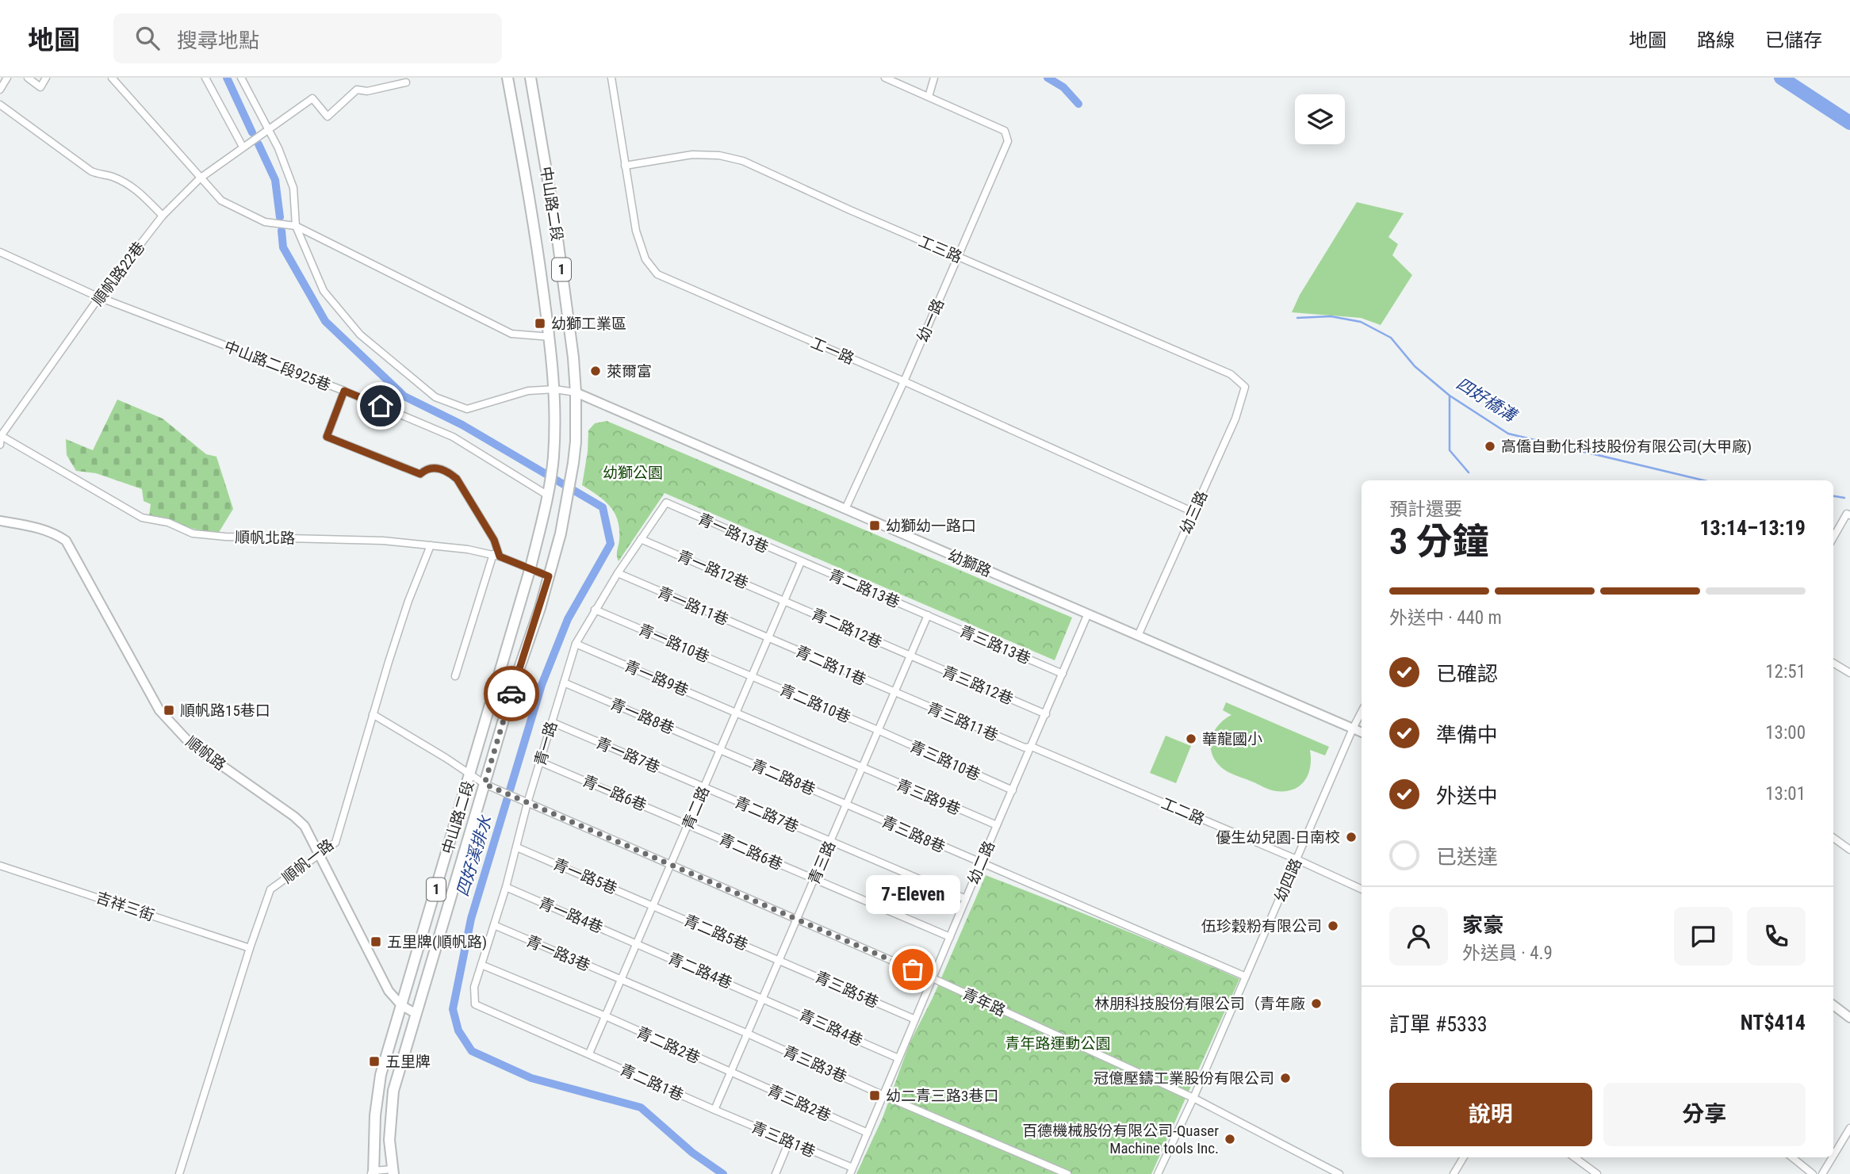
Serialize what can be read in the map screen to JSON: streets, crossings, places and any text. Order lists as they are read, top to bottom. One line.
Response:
{"streets":{"main road":["中山路二段","1"],"street":["工三路","順帆路22巷","幼一路","工一路","中山路二段925巷","幼三路","青一路13巷","順帆北路","幼獅路","青一路12巷","青二路13巷","青一路11巷","青二路12巷","青一路10巷","青三路13巷","青二路11巷","青一路9巷","青三路12巷","青二路10巷","青一路8巷","青三路11巷","青一路","順帆路","青一路7巷","青三路10巷","青二路8巷","青一路6巷","青三路9巷","青二路","工二路","青二路7巷","青三路8巷","青二路6巷","順帆一路","青三路","幼二路","青一路5巷","幼四路","吉祥三街","青一路4巷","青二路5巷","青一路3巷","青二路4巷","青三路5巷","青年路","青三路4巷","青二路2巷","青三路3巷","青二路1巷","青三路2巷","青三路1巷"]},"crossings":[["中山路二段","中山路二段925巷"],["中山路二段","順帆北路"],["中山路二段","幼獅路"],["中山路二段","順帆路"],["中山路二段","青年路"],["工三路","幼一路"],["工三路","工一路"],["工三路","幼三路"],["順帆路22巷","中山路二段925巷"],["順帆路22巷","順帆北路"],["幼一路","工一路"],["幼一路","幼獅路"],["工一路","幼三路"],["幼三路","幼獅路"],["青一路13巷","青二路13巷"],["青一路13巷","青一路"],["青一路13巷","青二路"],["順帆北路","順帆一路"],["幼獅路","幼二路"],["幼獅路","幼四路"],["青一路12巷","青二路12巷"],["青一路12巷","青一路"],["青一路12巷","青二路"],["青二路13巷","青三路13巷"],["青二路13巷","青二路"],["青二路13巷","青三路"],["青一路11巷","青二路11巷"],["青一路11巷","青一路"],["青一路11巷","青二路"],["青二路12巷","青三路12巷"],["青二路12巷","青二路"],["青二路12巷","青三路"],["青一路10巷","青二路10巷"],["青一路10巷","青一路"],["青一路10巷","青二路"],["青三路13巷","青三路"],["青三路13巷","幼二路"],["青二路11巷","青三路11巷"],["青二路11巷","青二路"],["青二路11巷","青三路"],["青一路9巷","青一路"],["青一路9巷","青三路9巷"],["青一路9巷","青二路"],["青一路9巷","青三路"],["青三路12巷","青三路"],["青三路12巷","幼二路"],["青二路10巷","青三路10巷"],["青二路10巷","青二路"],["青二路10巷","青三路"],["青一路8巷","青一路"],["青一路8巷","青二路8巷"],["青一路8巷","青二路"],["青三路11巷","工二路"],["青三路11巷","青三路"],["青三路11巷","幼二路"],["青一路","青一路7巷"],["青一路","青一路6巷"],["青一路","青一路5巷"],["青一路","青一路4巷"],["青一路","青一路3巷"],["青一路","青年路"],["青一路","青二路2巷"],["青一路","青二路1巷"],["順帆路","順帆一路"],["青一路7巷","青二路"],["青一路7巷","青二路7巷"],["青三路10巷","青三路"],["青三路10巷","幼二路"],["青二路8巷","青二路"],["青二路8巷","青三路8巷"],["青二路8巷","青三路"],["青一路6巷","青二路"],["青一路6巷","青二路6巷"],["青三路9巷","青三路"],["青三路9巷","幼二路"],["青二路","青二路7巷"],["青二路","青二路6巷"],["青二路","青一路5巷"],["青二路","青一路4巷"],["青二路","青二路5巷"],["青二路","青一路3巷"],["青二路","青二路4巷"],["青二路","青年路"],["青二路","青二路2巷"],["青二路","青二路1巷"],["工二路","幼二路"],["工二路","幼四路"],["青二路7巷","青三路"],["青二路7巷","幼二路"],["青三路8巷","青三路"],["青三路8巷","幼二路"],["青三路8巷","幼四路"],["青二路6巷","青三路"],["青二路6巷","幼二路"],["順帆一路","吉祥三街"],["順帆一路","青年路"],["青三路","青二路5巷"],["青三路","青一路3巷"],["青三路","青二路4巷"],["青三路","青三路5巷"],["青三路","青年路"],["青三路","青三路4巷"],["青三路","青二路2巷"],["青三路","青三路3巷"],["青三路","青二路1巷"],["青三路","青三路2巷"],["青三路","青三路1巷"],["幼二路","青三路5巷"],["幼二路","青年路"],["幼二路","青三路4巷"],["幼二路","青三路3巷"],["幼二路","青三路2巷"],["幼二路","青三路1巷"],["青一路5巷","青二路5巷"],["幼四路","青年路"],["青一路4巷","青二路4巷"],["青二路5巷","青三路5巷"],["青一路3巷","青三路3巷"],["青二路4巷","青三路4巷"],["青二路2巷","青三路2巷"],["青二路1巷","青三路1巷"]],"water":["四好橋溝","四好溪排水"],"parks":["幼獅公園","青年路運動公園"],"places":{"transit":["幼獅工業區","幼獅幼一路口","順帆路15巷口","五里牌(順帆路)","五里牌","幼二青三路3巷口"],"other":["萊爾富","高僑自動化科技股份有限公司(大甲廠)","華龍國小","優生幼兒園-日南校","伍珍穀粉有限公司","7-Eleven","林朋科技股份有限公司（青年廠","冠億壓鑄工業股份有限公司","百德機械股份有限公司-Quaser Machine tools Inc."]},"page":{"header":"地圖","search":"搜尋地點","nav":["地圖","路線","已儲存"],"heading":["3 分鐘","預計還要","13:14–13:19"],"panel":["家豪","外送員 · 4.9","訂單 #5333","NT$414"],"bar":"外送中 · 440 m","list":[["已確認","12:51"],["準備中","13:00"],["外送中","13:01"],"已送達"],"bubble":"7-Eleven","buttons":["說明","分享"]}}
